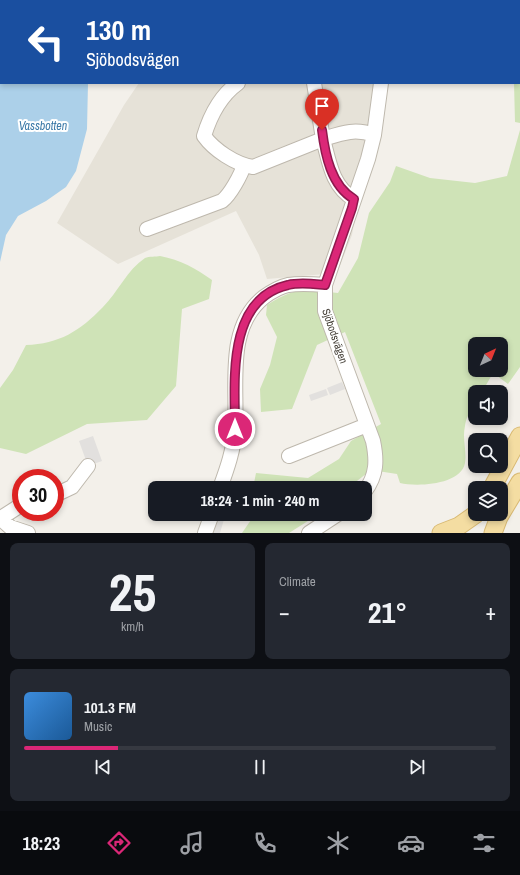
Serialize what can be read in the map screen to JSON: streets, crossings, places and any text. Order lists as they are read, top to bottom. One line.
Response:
{"streets":{"street":["Sjöbodsvägen"]},"water":["Vassbotten"],"north":"top right","page":{"turn":["130 m","Sjöbodsvägen"],"limit":"30","trip":"18:24 · 1 min · 240 m","tile":[["25","km/h"],"Climate"],"heat":["−","21°","+"],"song":["101.3 FM","Music"],"tabs":"18:23"}}
